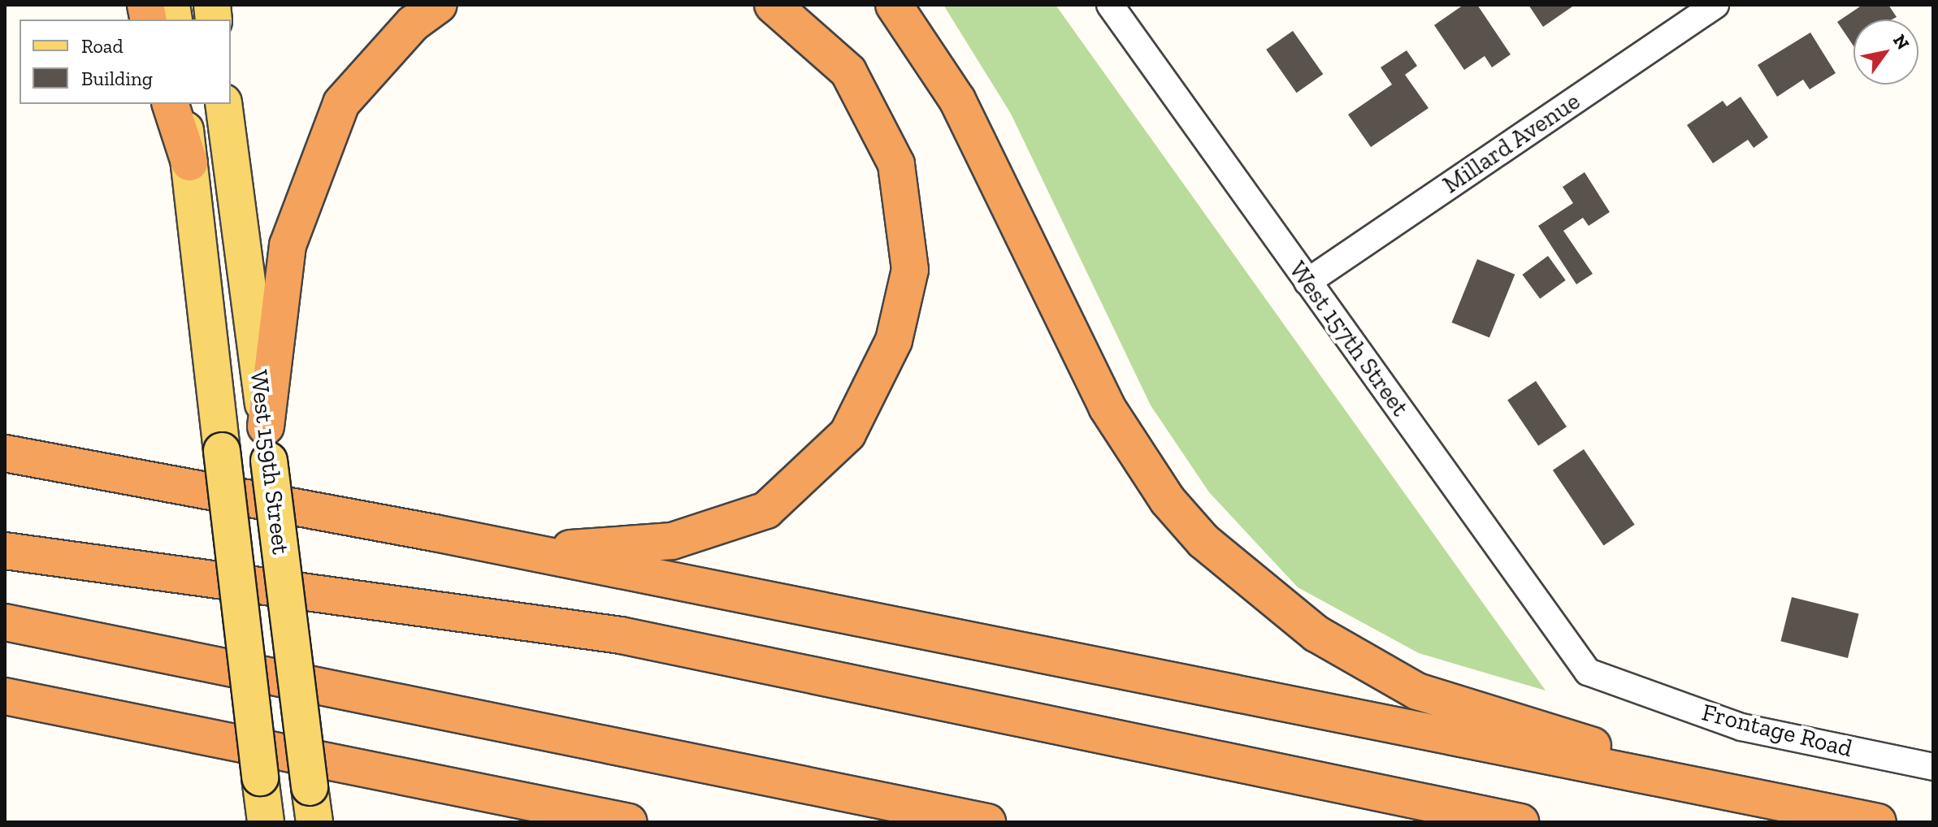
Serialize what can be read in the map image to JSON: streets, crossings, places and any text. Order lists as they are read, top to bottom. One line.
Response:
{"streets":{"main road":["West 159th Street"],"street":["Millard Avenue","West 157th Street","Frontage Road"]},"crossings":[["Millard Avenue","West 157th Street"],["West 157th Street","Frontage Road"]],"legend":["Road","Building"],"north":"top right"}
